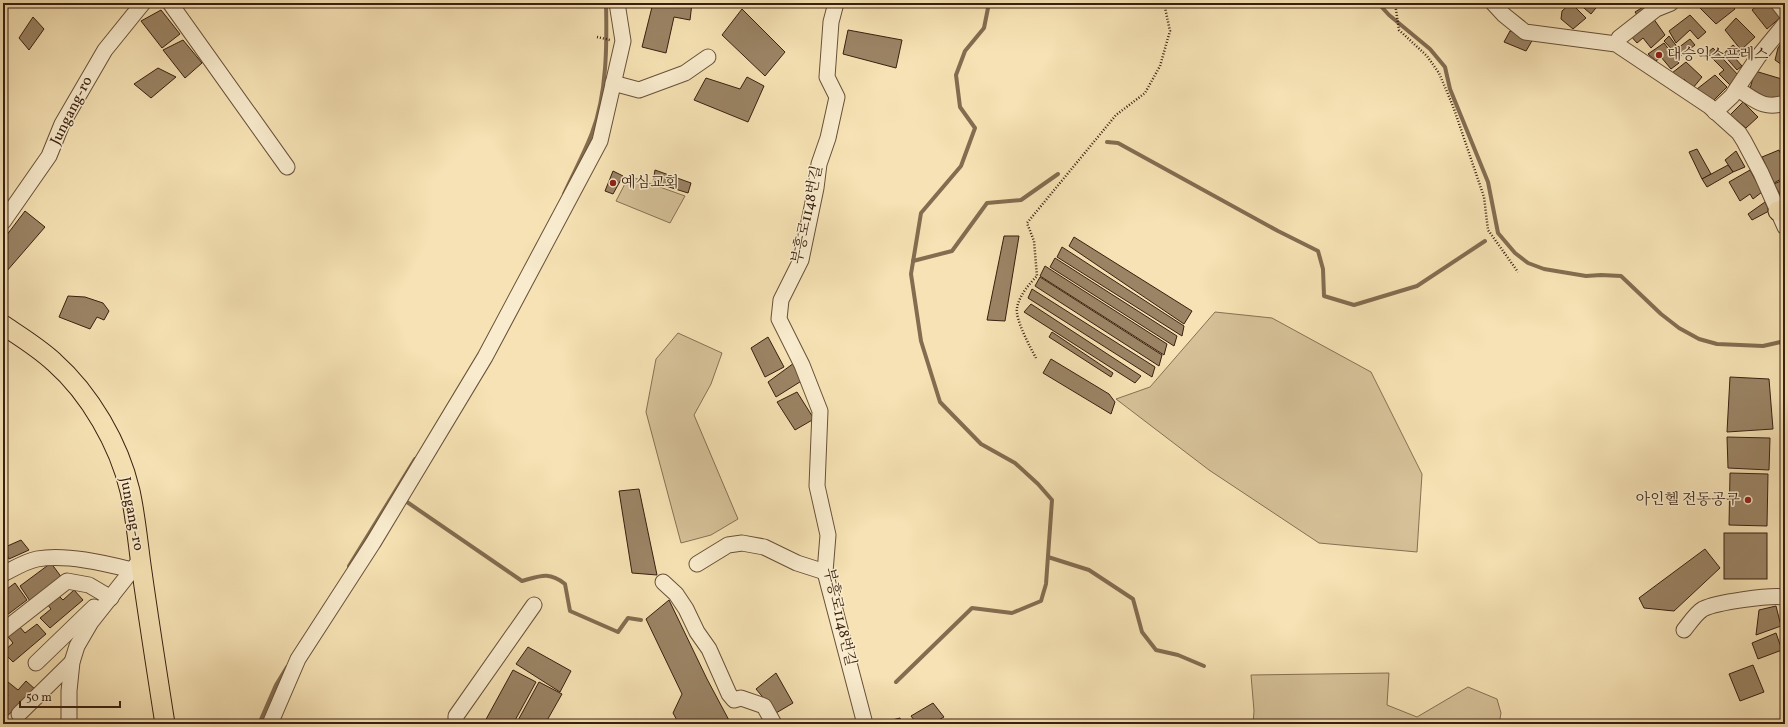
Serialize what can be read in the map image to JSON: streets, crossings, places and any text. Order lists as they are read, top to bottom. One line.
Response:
{"streets":{"main road":["Jungang-ro"],"street":["부흥로1148번길"]},"places":["대승익스프레스","예심교회","아인헬 전동공구"],"scale_bar":"50 m"}
